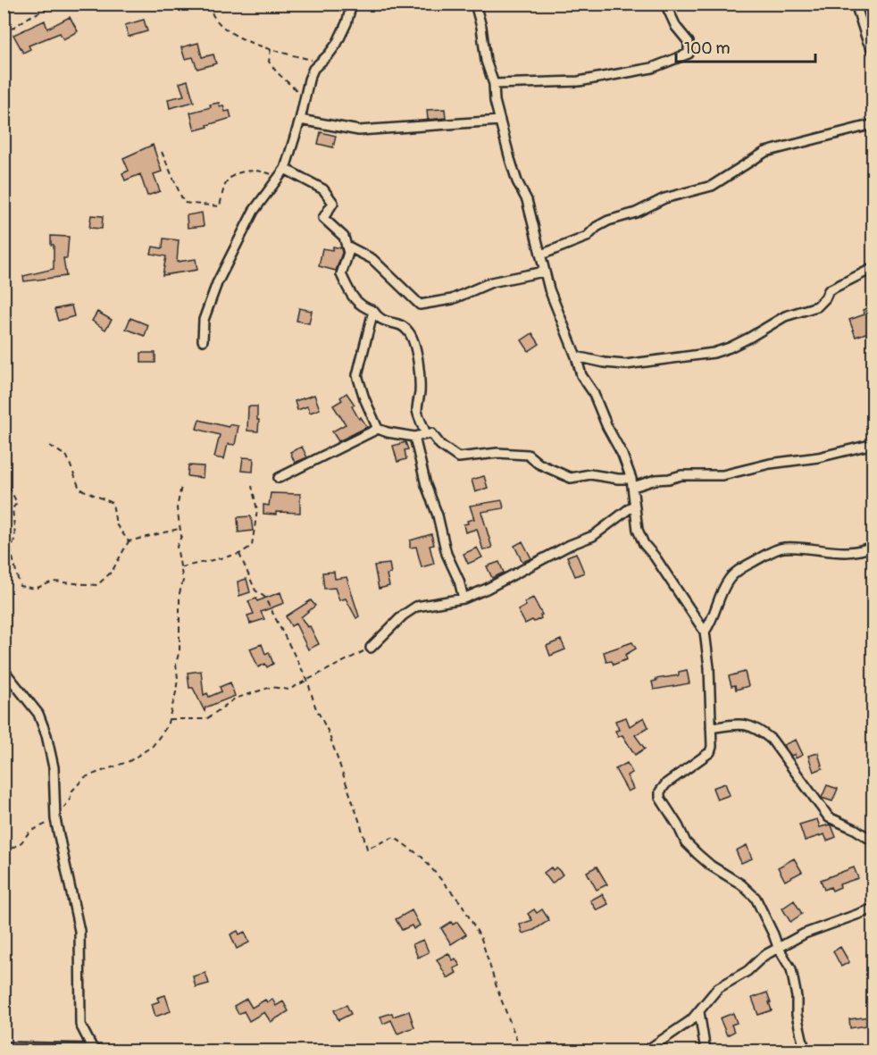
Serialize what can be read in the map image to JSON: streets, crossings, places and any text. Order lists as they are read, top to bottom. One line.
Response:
{"scale_bar":"100 m"}
